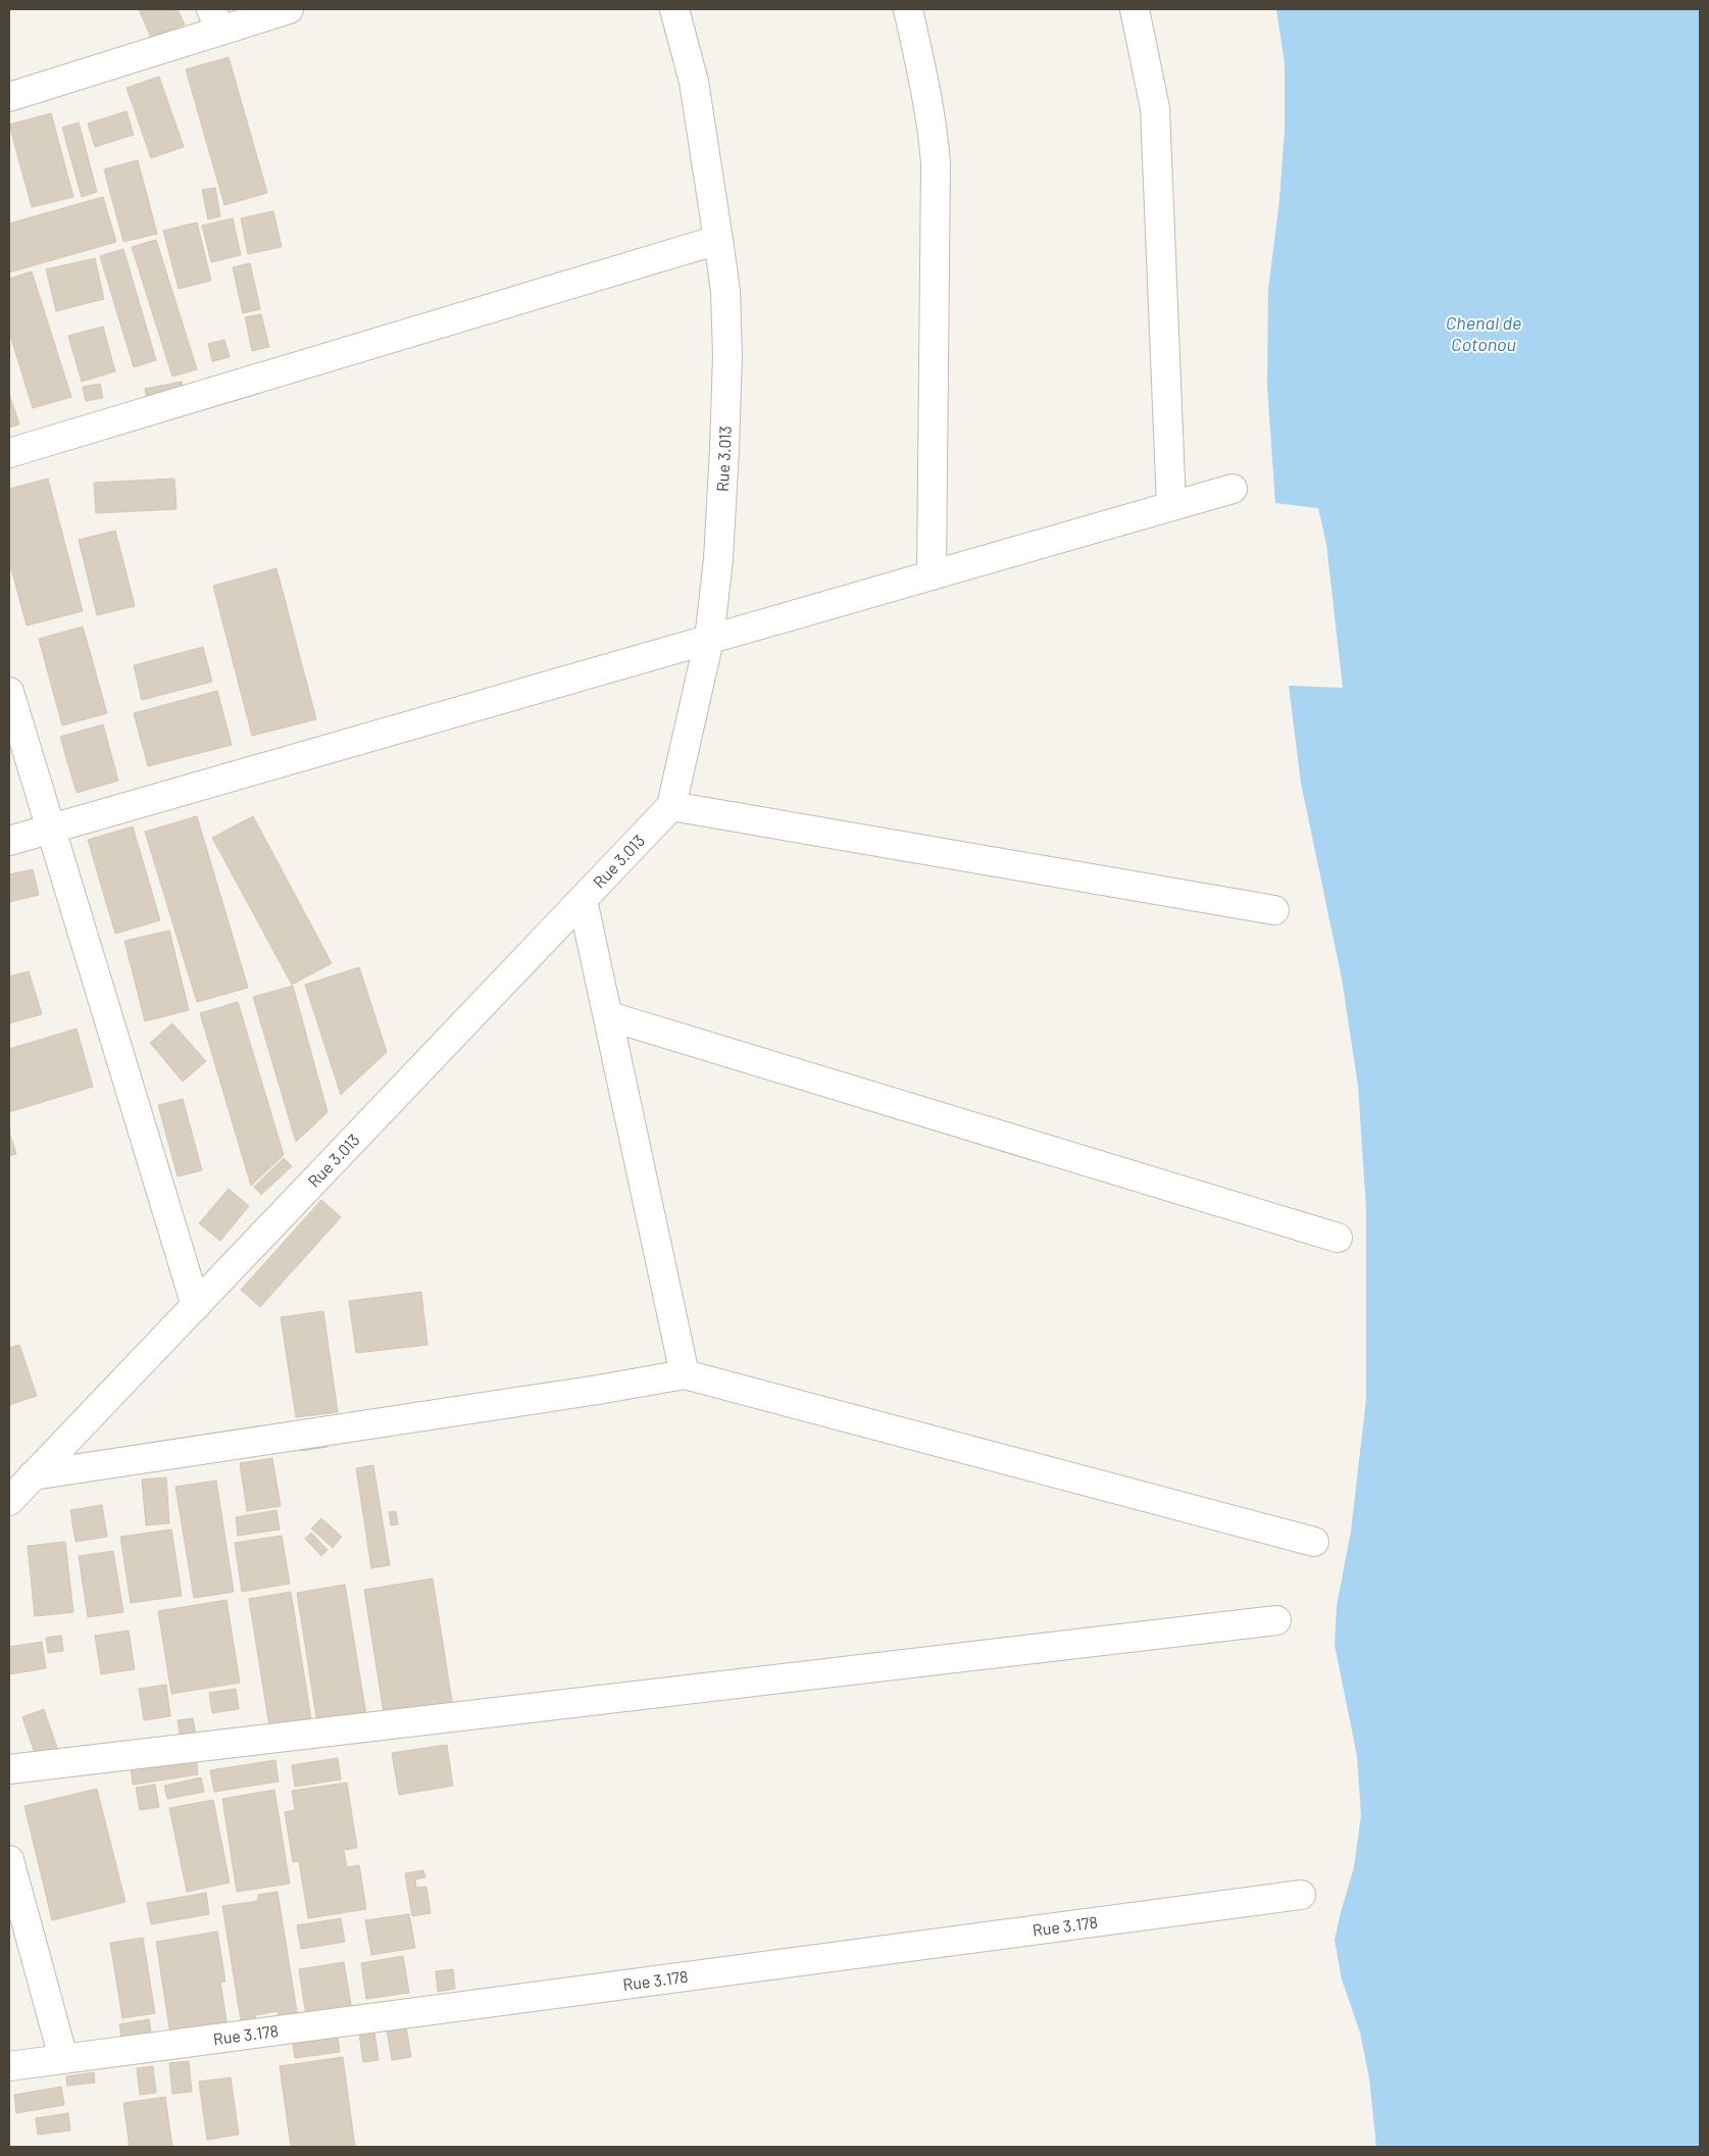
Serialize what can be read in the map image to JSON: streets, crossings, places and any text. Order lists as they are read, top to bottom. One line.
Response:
{"streets":{"street":["Rue 3.013","Rue 3.178"]},"water":["Chenal de Cotonou"]}
